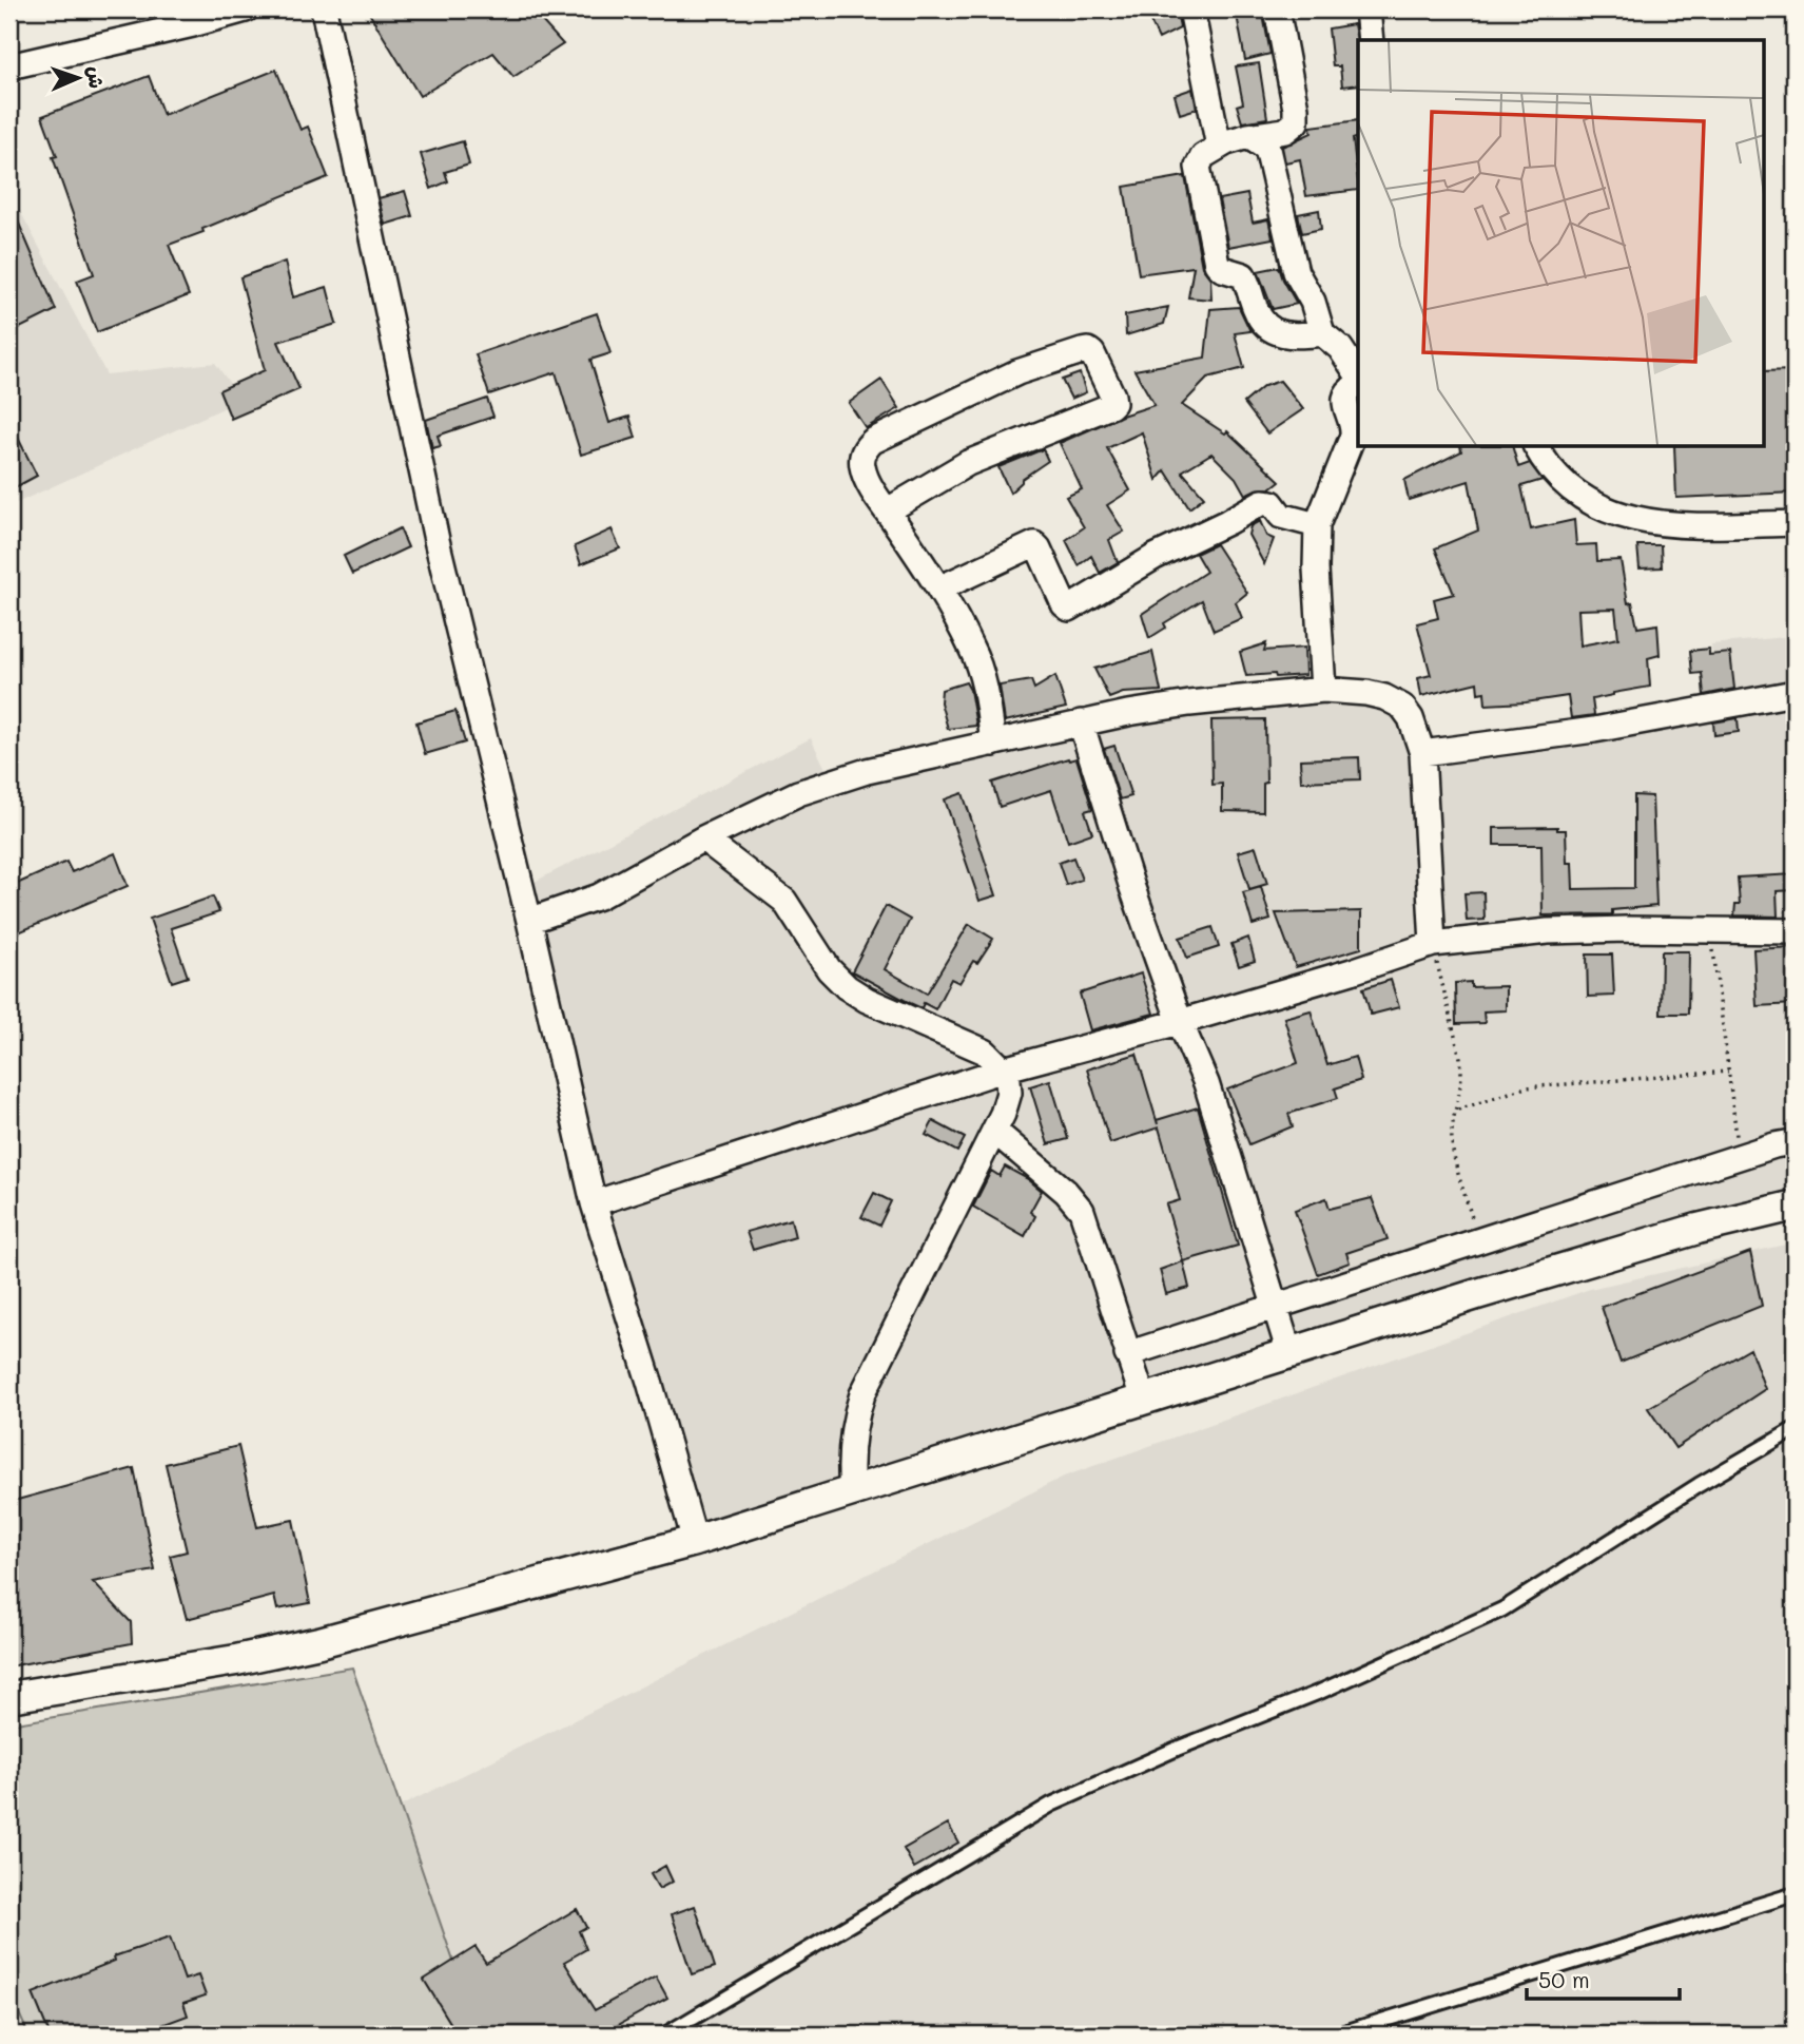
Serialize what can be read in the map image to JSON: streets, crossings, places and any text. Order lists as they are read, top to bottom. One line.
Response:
{"scale_bar":"50 m","north":"right"}
